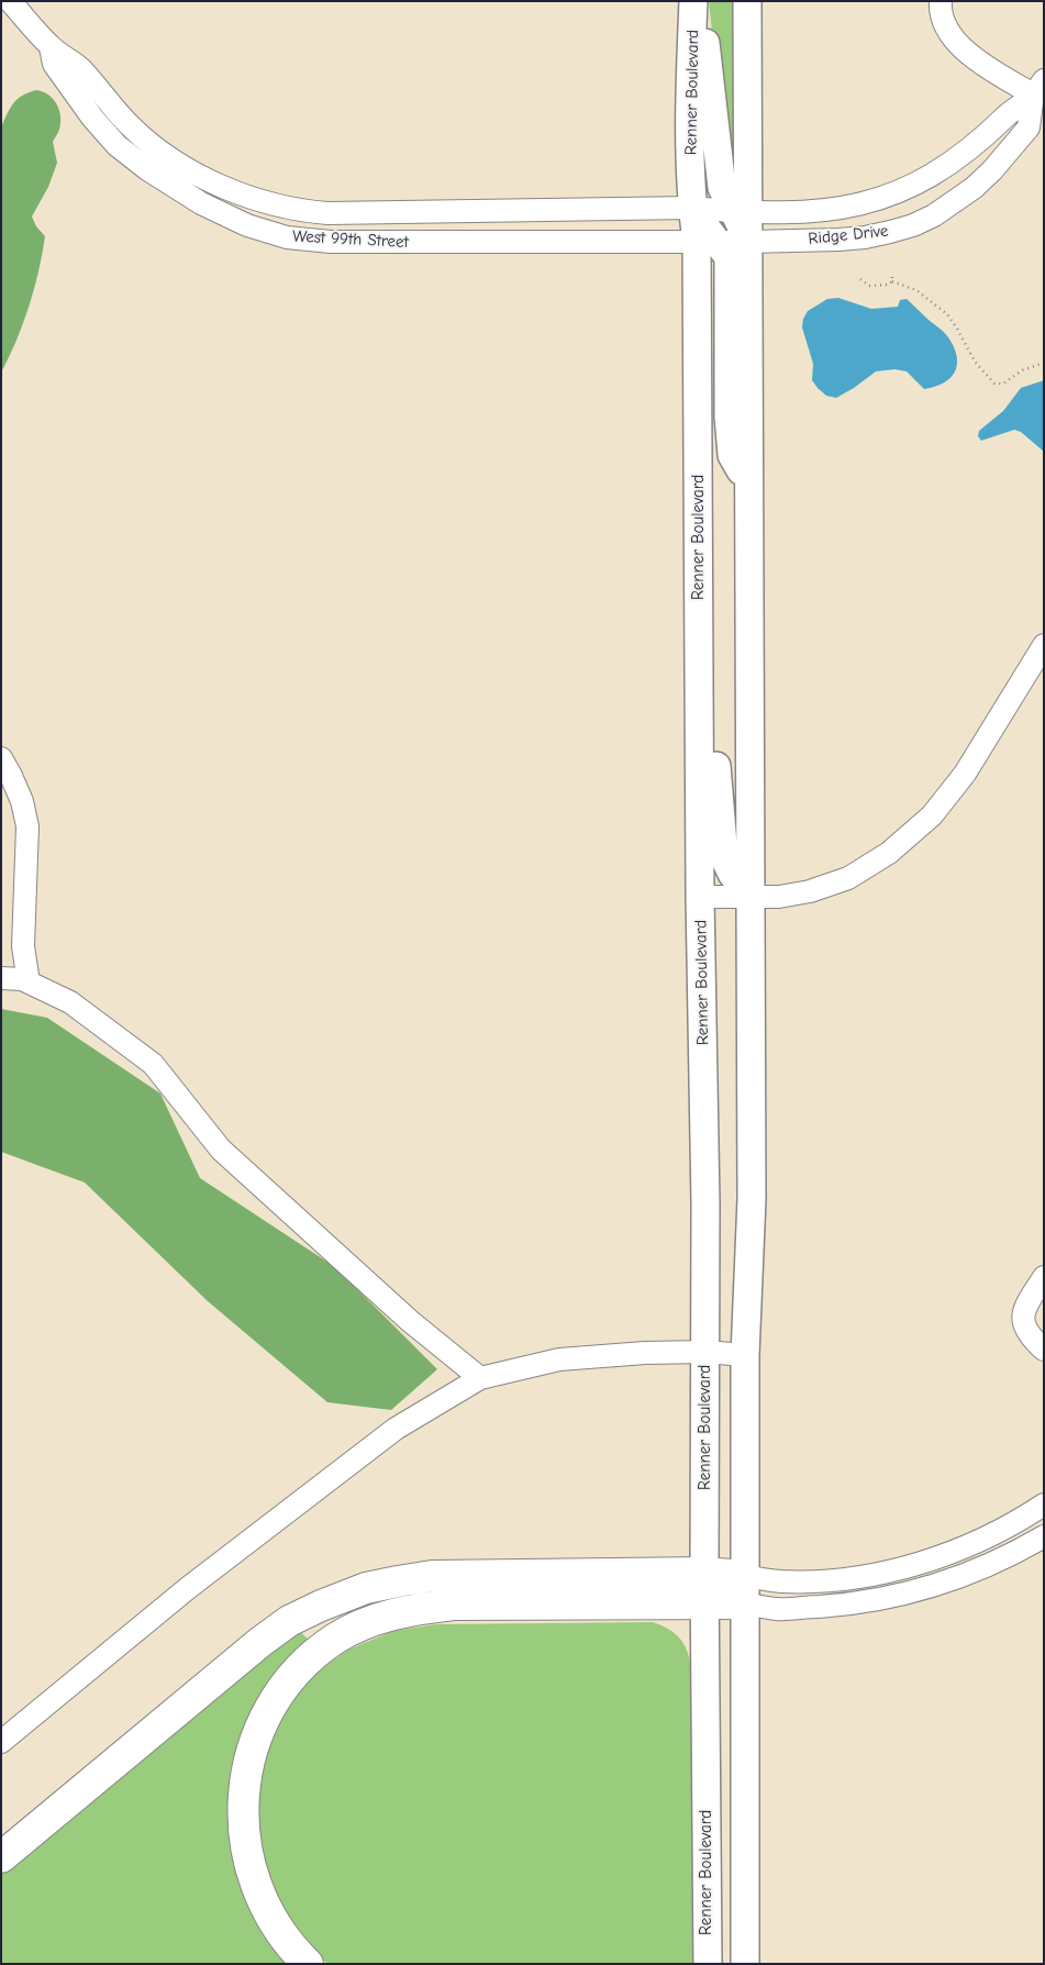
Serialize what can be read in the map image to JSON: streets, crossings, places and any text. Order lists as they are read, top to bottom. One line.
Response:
{"streets":{"main road":["Renner Boulevard"],"street":["Ridge Drive","West 99th Street"]},"crossings":[["Renner Boulevard","Ridge Drive"],["Renner Boulevard","West 99th Street"],["Ridge Drive","West 99th Street"]]}
